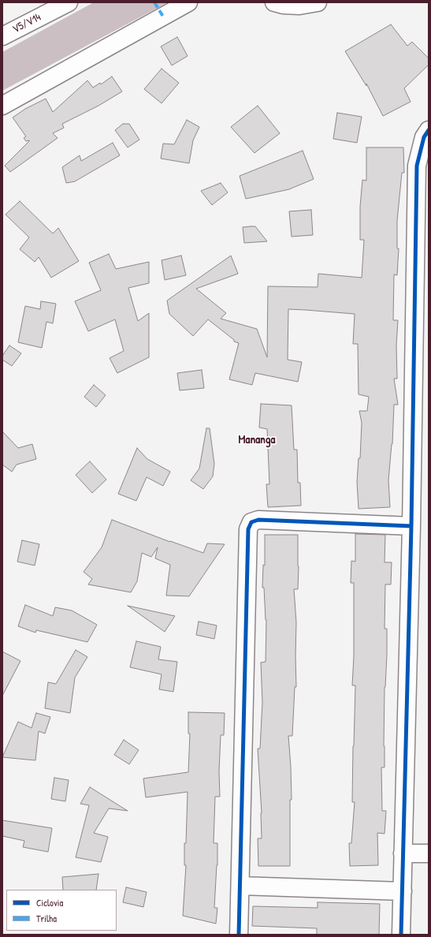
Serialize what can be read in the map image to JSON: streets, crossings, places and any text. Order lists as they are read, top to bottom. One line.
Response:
{"streets":{"street":["V5/V14"]},"districts":["Mananga"],"legend":["Ciclovia","Trilha"]}
